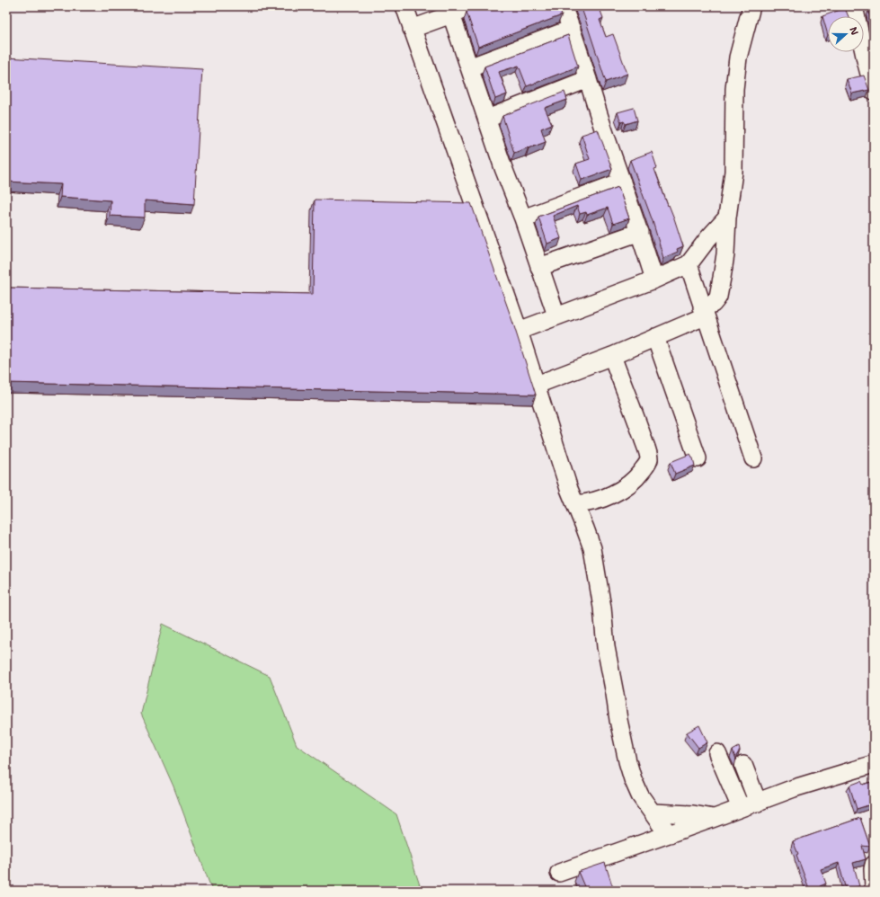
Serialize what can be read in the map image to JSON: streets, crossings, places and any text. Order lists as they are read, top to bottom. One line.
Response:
{"north":"right"}
